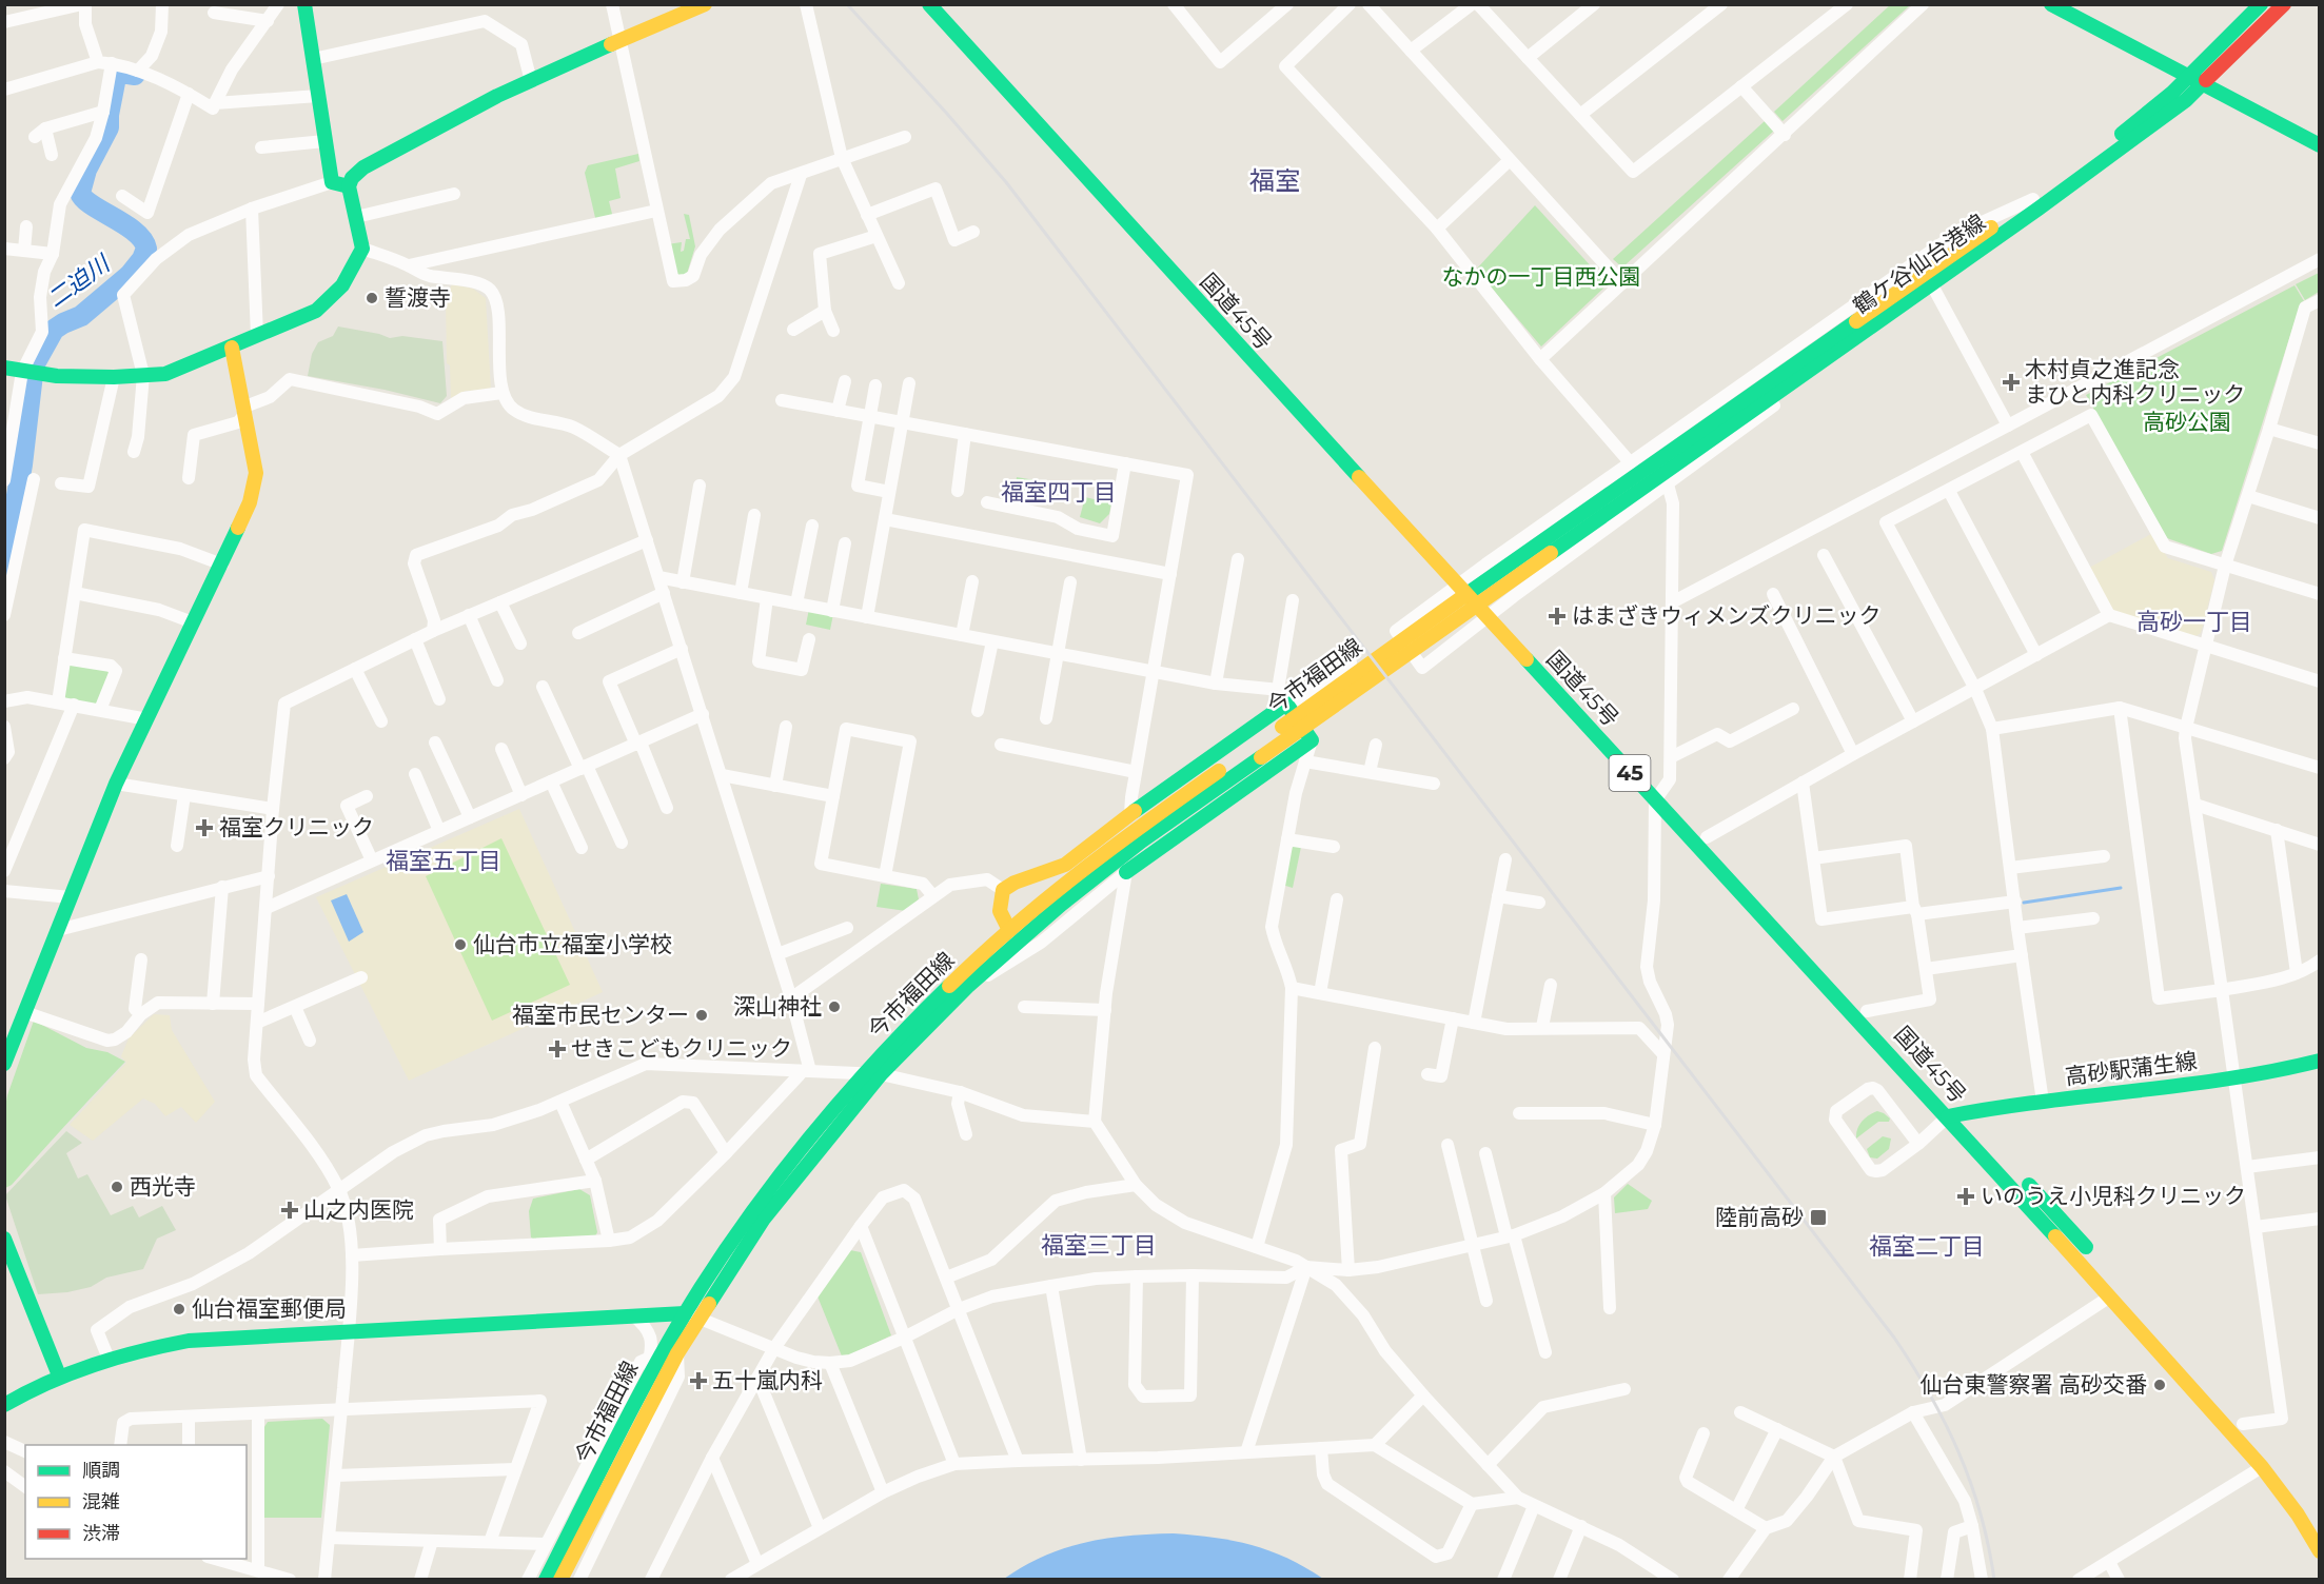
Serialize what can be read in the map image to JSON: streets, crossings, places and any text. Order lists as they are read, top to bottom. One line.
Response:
{"streets":{"main road":["鶴ケ谷仙台港線","国道45号","今市福田線","45","高砂駅蒲生線"]},"crossings":[["鶴ケ谷仙台港線","今市福田線"],["国道45号","今市福田線"],["国道45号","高砂駅蒲生線"]],"districts":["福室","福室四丁目","高砂一丁目","福室五丁目","福室三丁目","福室二丁目"],"water":["二迫川"],"parks":["なかの一丁目西公園","高砂公園"],"places":{"other":["誓渡寺","仙台市立福室小学校","深山神社","福室市民センター","西光寺","仙台福室郵便局","仙台東警察署 高砂交番"],"health":["木村貞之進記念 まひと内科クリニック","はまざきウィメンズクリニック","福室クリニック","せきこどもクリニック","いのうえ小児科クリニック","山之内医院","五十嵐内科"],"transit":["陸前高砂"]},"legend":["順調","混雑","渋滞"]}
